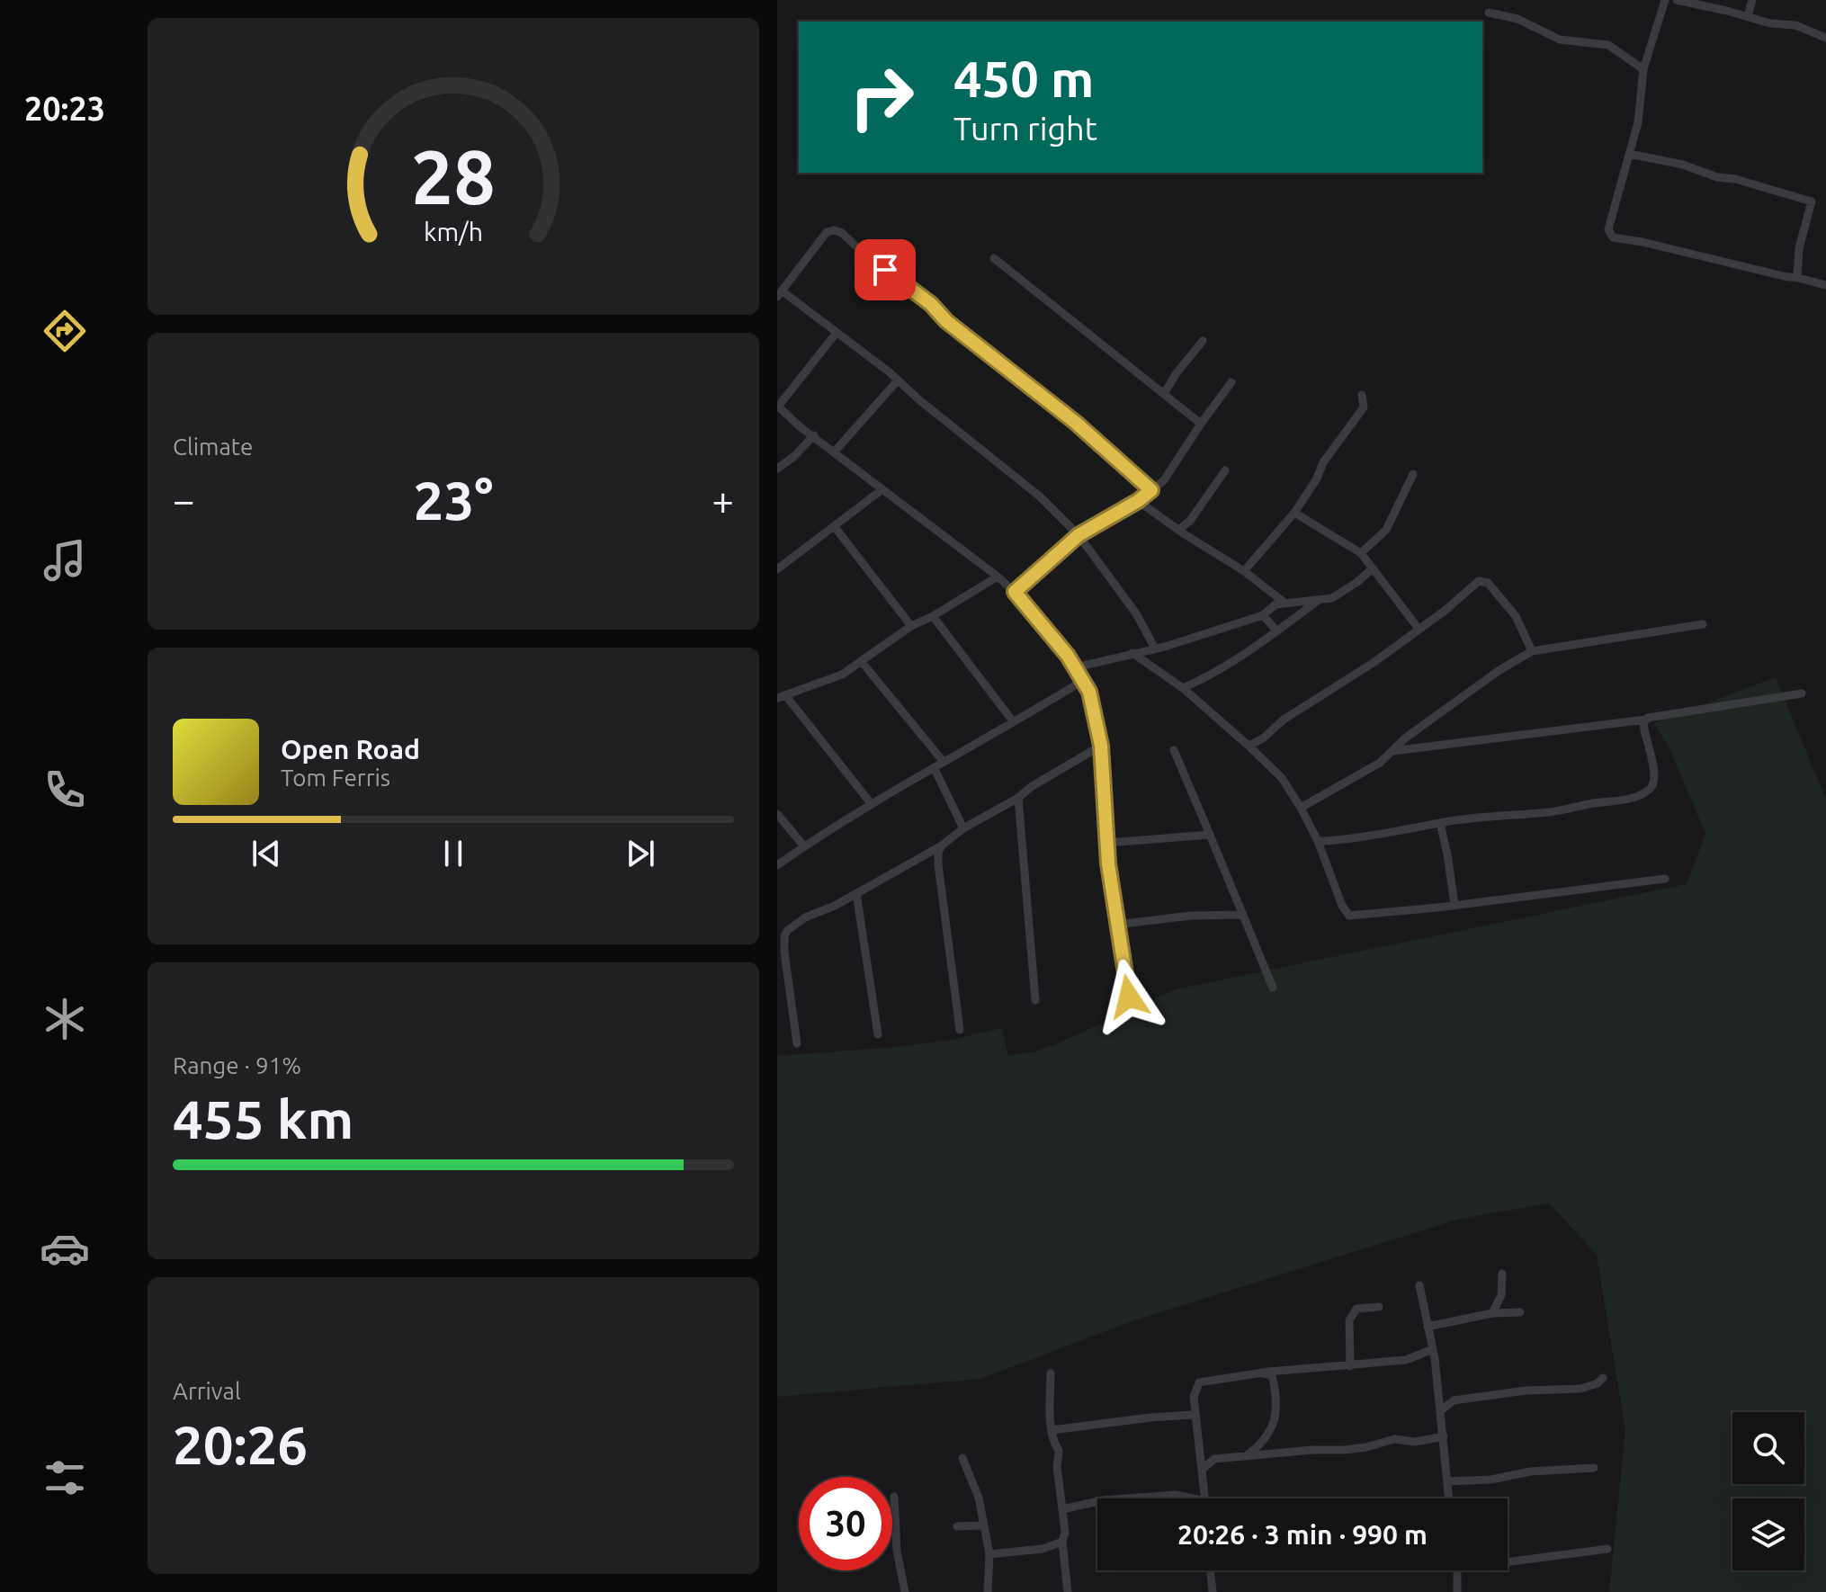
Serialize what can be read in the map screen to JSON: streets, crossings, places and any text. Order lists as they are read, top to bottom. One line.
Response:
{"page":{"tabs":"20:23","turn":["450 m","Turn right"],"tile":["Climate",["Range · 91%","455 km"],["Arrival","20:26"]],"heat":["−","23°","+"],"song":["Open Road","Tom Ferris"],"limit":"30","trip":"20:26 · 3 min · 990 m","gauge":["28","km/h"]}}
